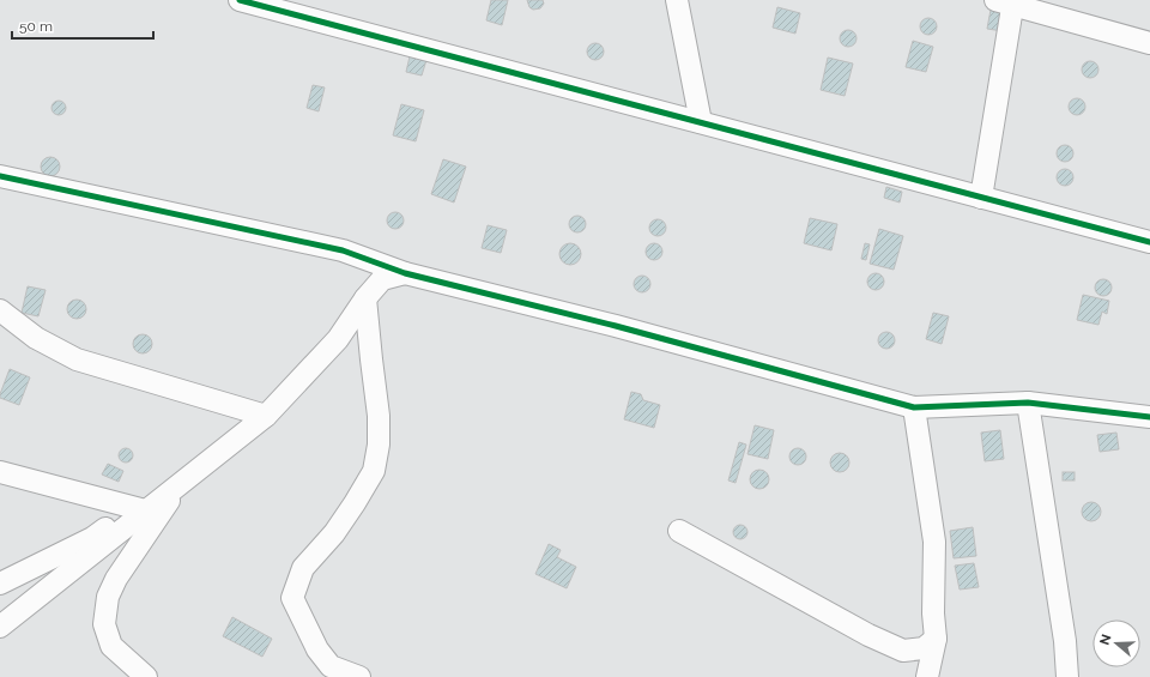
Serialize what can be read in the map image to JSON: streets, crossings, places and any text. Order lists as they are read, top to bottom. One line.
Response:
{"scale_bar":"50 m","north":"left"}
